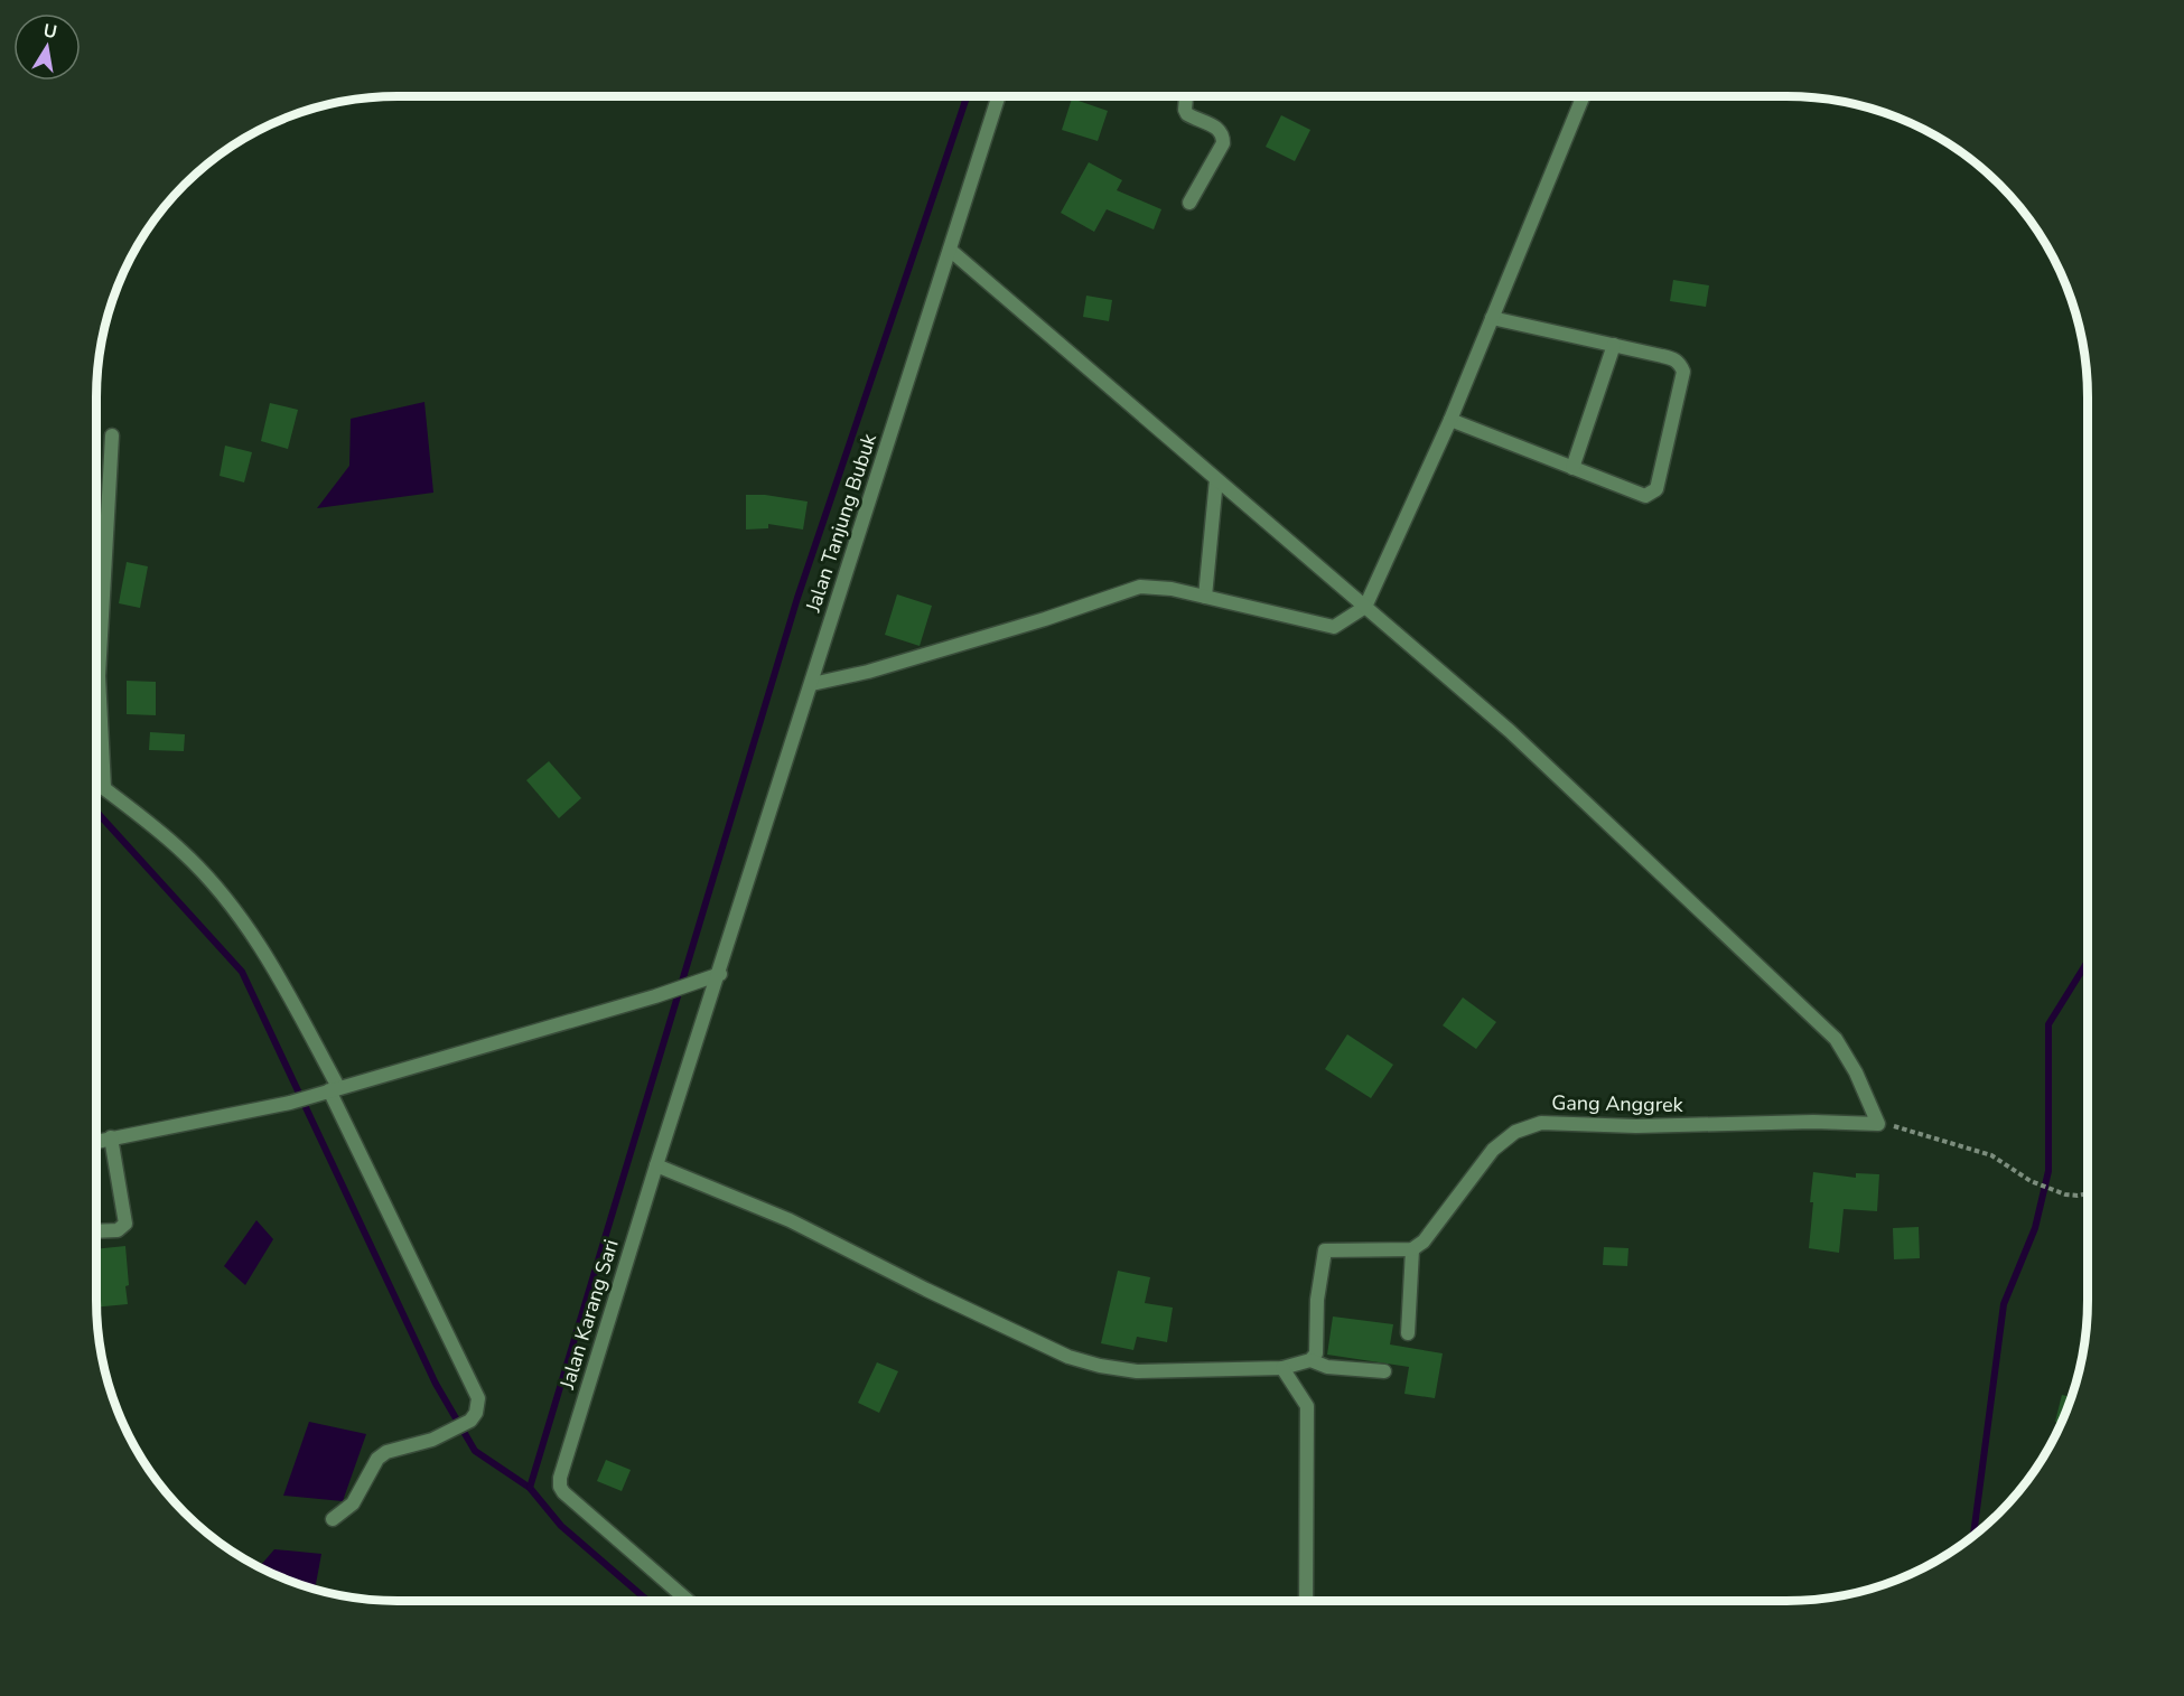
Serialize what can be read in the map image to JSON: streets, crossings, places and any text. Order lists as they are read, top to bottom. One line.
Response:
{"streets":{"street":["Jalan Tanjung Bubuk","Gang Anggrek","Jalan Karang Sari"]},"crossings":[["Jalan Tanjung Bubuk","Jalan Karang Sari"]],"north":"top"}
